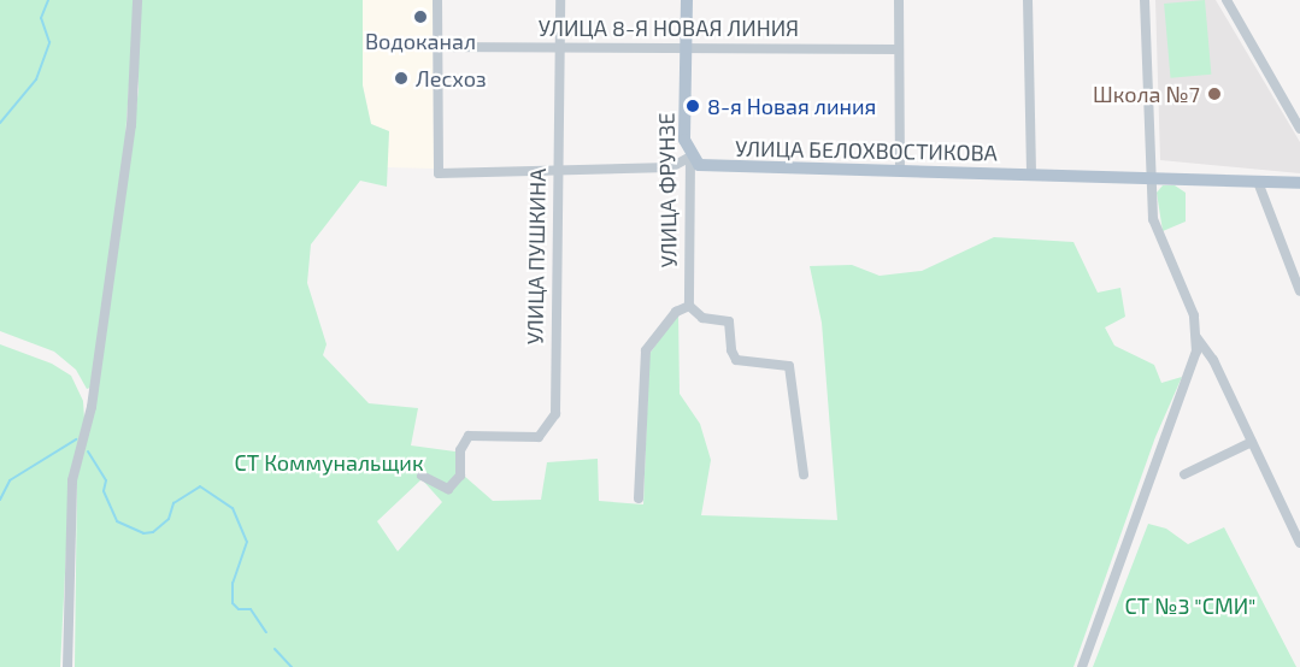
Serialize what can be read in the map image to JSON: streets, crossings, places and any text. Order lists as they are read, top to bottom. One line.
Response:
{"streets":{"main road":["УЛИЦА БЕЛОХВОСТИКОВА","УЛИЦА ФРУНЗЕ"],"street":["УЛИЦА 8-Я НОВАЯ ЛИНИЯ","УЛИЦА ПУШКИНА"]},"crossings":[["УЛИЦА 8-Я НОВАЯ ЛИНИЯ","УЛИЦА ФРУНЗЕ"],["УЛИЦА 8-Я НОВАЯ ЛИНИЯ","УЛИЦА ПУШКИНА"],["УЛИЦА БЕЛОХВОСТИКОВА","УЛИЦА ФРУНЗЕ"]],"parks":["СТ Коммунальщик","СТ №3 \"СМИ\""],"places":["Водоканал","Лесхоз","Школа №7","8-я Новая линия"]}
